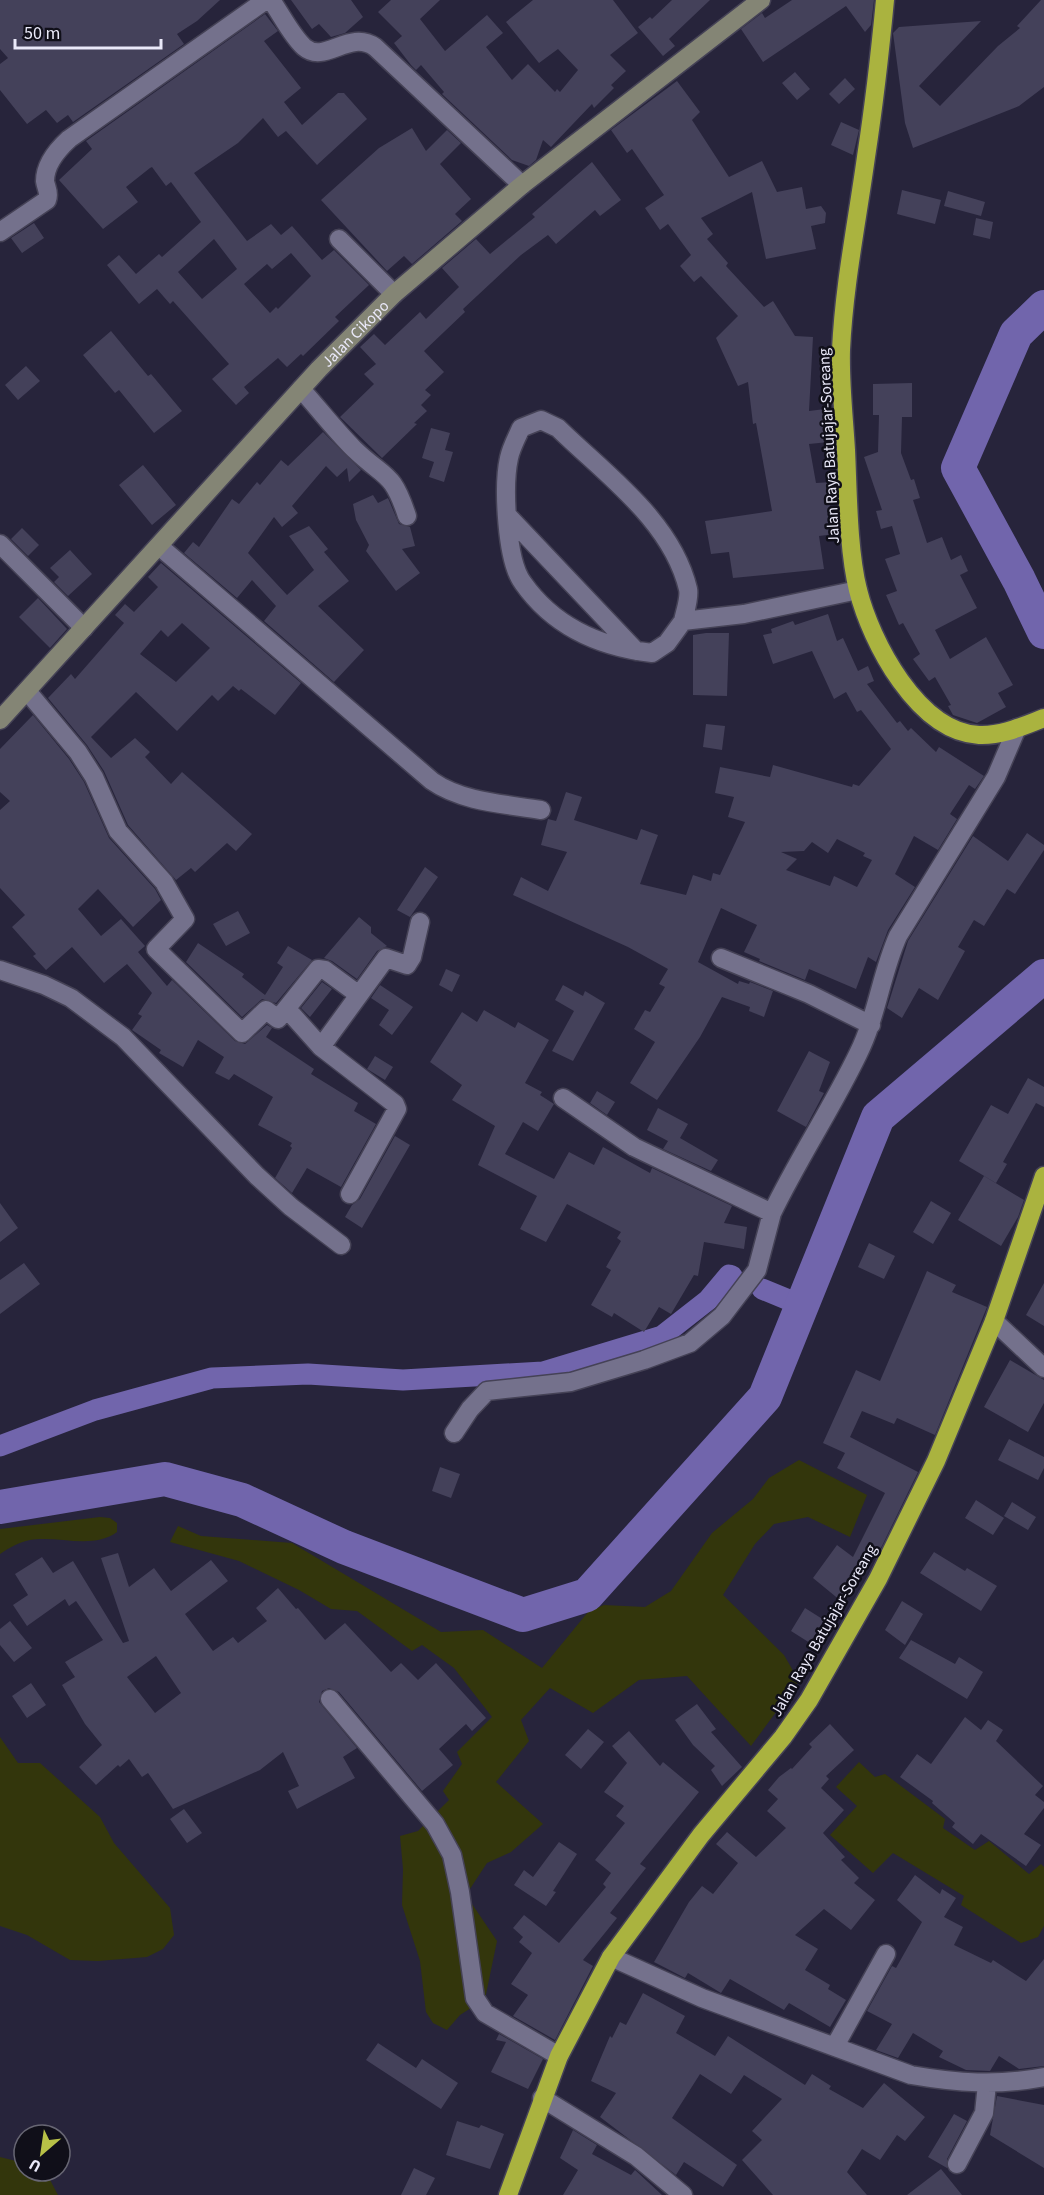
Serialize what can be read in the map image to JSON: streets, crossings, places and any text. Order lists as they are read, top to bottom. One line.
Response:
{"streets":{"highway":["Jalan Raya Batujajar-Soreang"],"street":["Jalan Cikopo"]},"scale_bar":"50 m","north":"bottom left"}
